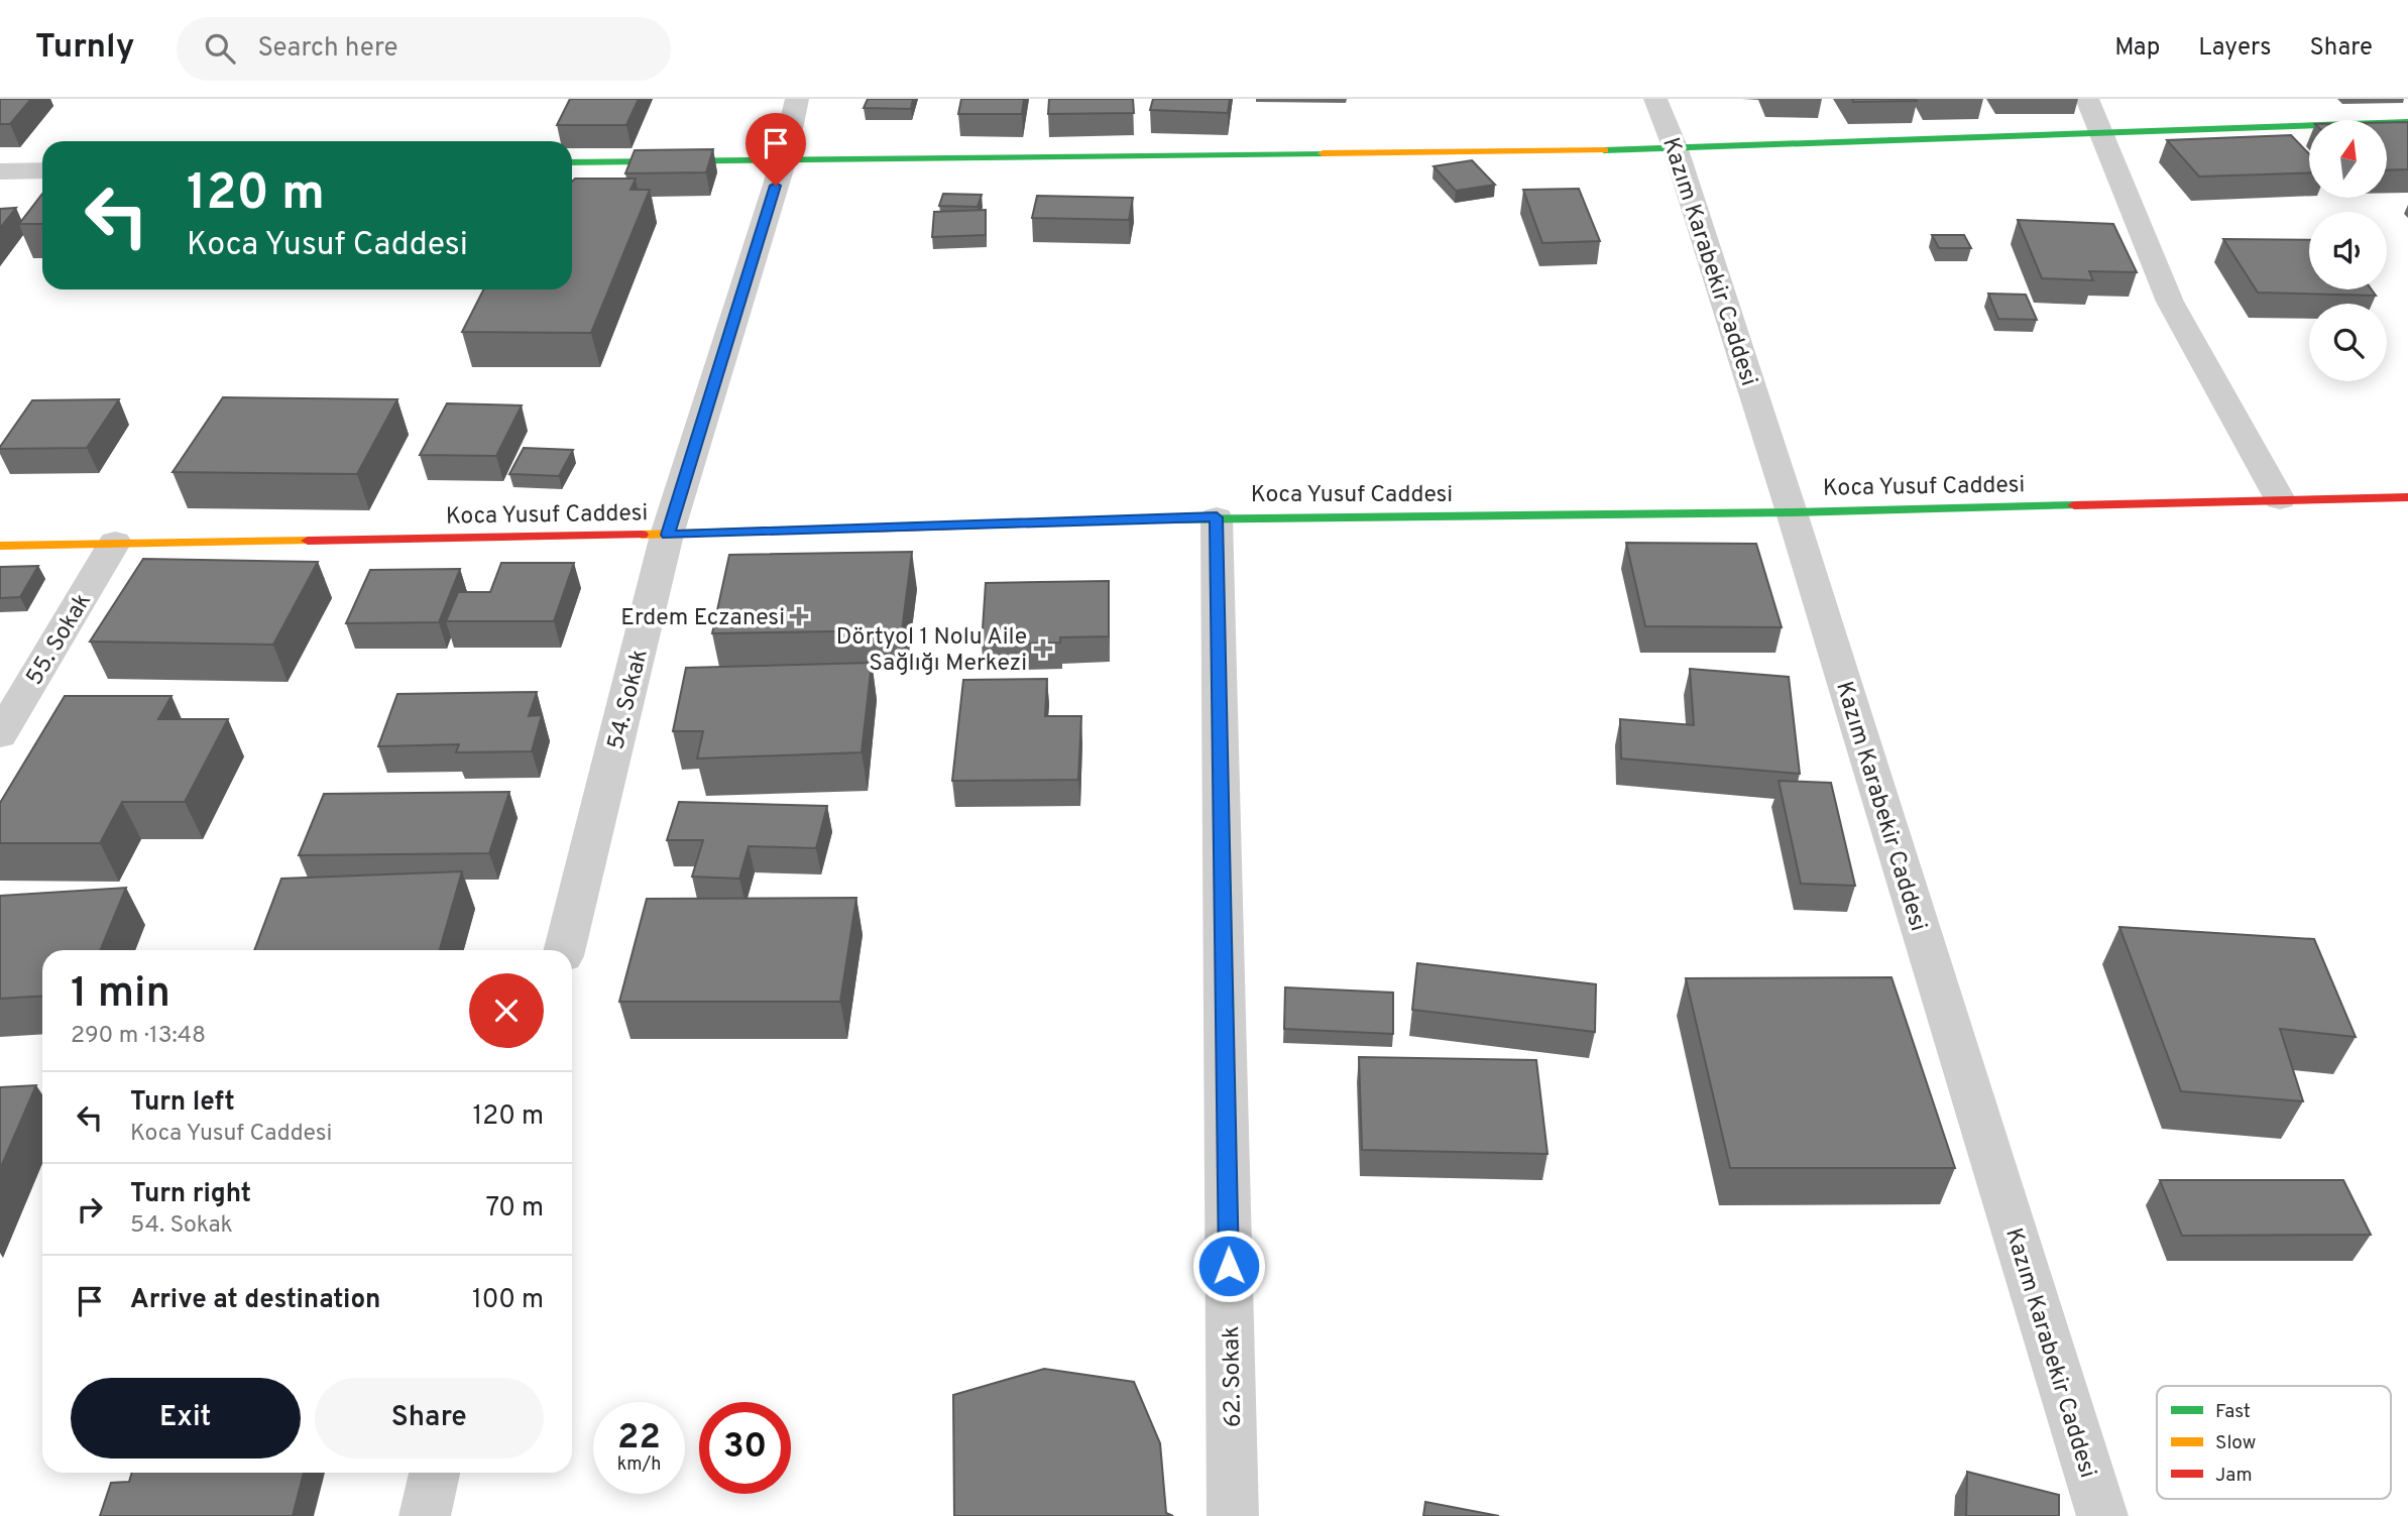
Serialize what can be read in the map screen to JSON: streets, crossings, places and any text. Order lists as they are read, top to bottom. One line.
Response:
{"streets":{"street":["Kazım Karabekir Caddesi","Koca Yusuf Caddesi","55. Sokak","54. Sokak","62. Sokak"]},"crossings":[["Kazım Karabekir Caddesi","Koca Yusuf Caddesi"],["Koca Yusuf Caddesi","55. Sokak"],["Koca Yusuf Caddesi","54. Sokak"],["Koca Yusuf Caddesi","62. Sokak"]],"places":{"health":["Erdem Eczanesi","Dörtyol 1 Nolu Aile Sağlığı Merkezi"]},"legend":["Fast","Slow","Jam"],"north":"top","page":{"header":"Turnly","search":"Search here","nav":["Map","Layers","Share"],"turn":["120 m","Koca Yusuf Caddesi"],"heading":["1 min","290 m · 13:48"],"list":[{"name":"Turn left","note":"Koca Yusuf Caddesi","value":"120 m"},{"name":"Turn right","note":"54. Sokak","value":"70 m"},{"name":"Arrive at destination","value":"100 m"}],"buttons":["Exit","Share"],"speed":"22 km/h","limit":"30"}}
